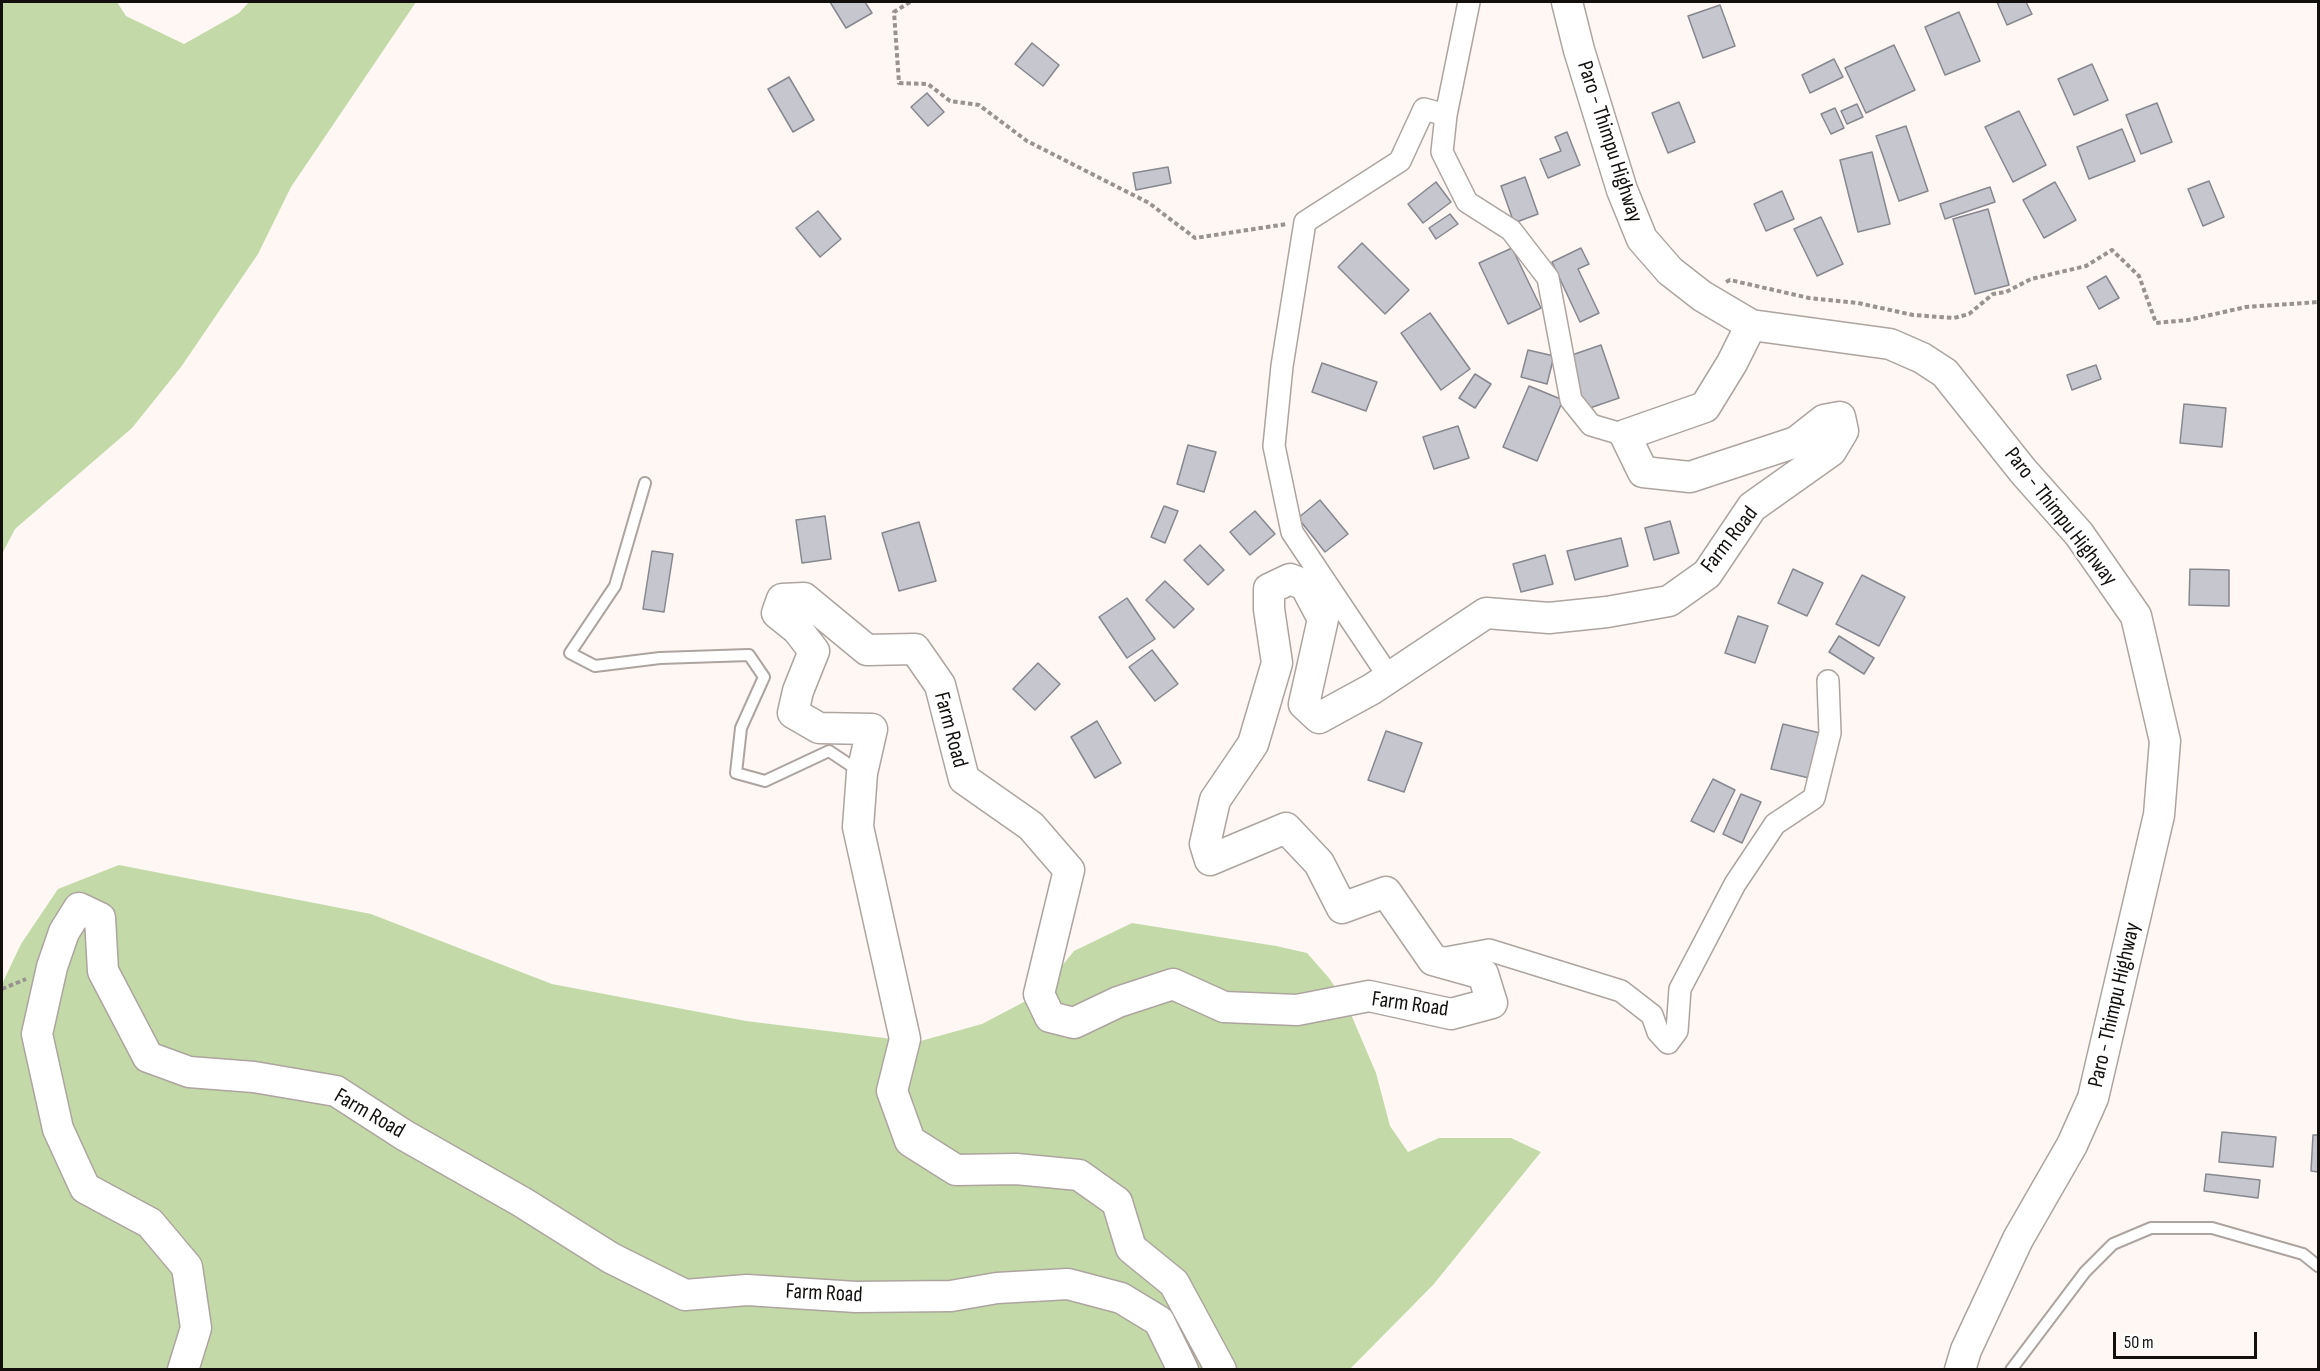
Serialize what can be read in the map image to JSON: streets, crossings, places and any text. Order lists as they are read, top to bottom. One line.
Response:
{"streets":{"street":["Paro - Thimpu Highway","Farm Road"]},"scale_bar":"50 m"}
